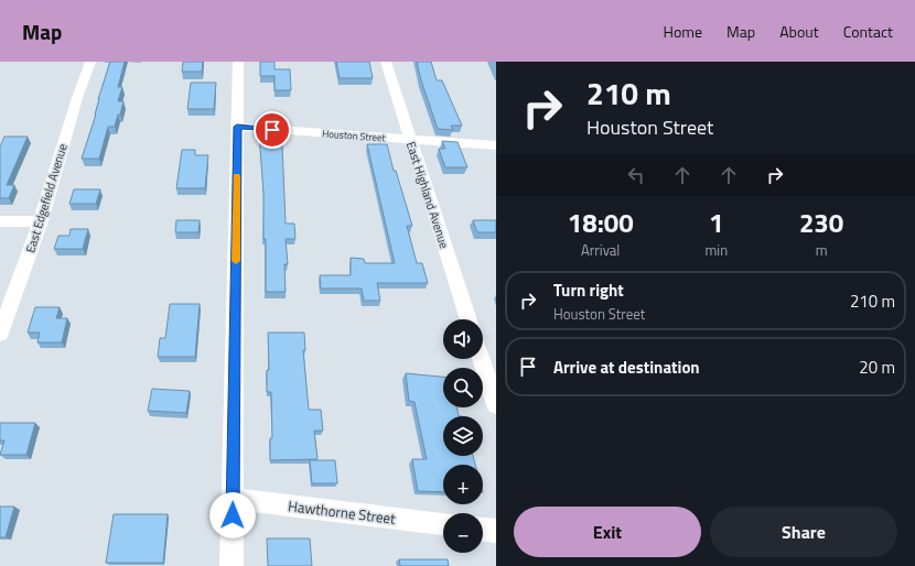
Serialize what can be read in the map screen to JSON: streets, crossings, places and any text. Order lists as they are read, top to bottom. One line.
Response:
{"streets":{"street":["Houston Street","East Highland Avenue","East Edgefield Avenue","Hawthorne Street"]},"crossings":[["Houston Street","East Highland Avenue"]],"page":{"header":"Map","nav":["Home","Map","About","Contact"],"turn":["210 m","Houston Street"],"eta":["18:00","Arrival","1","min","230","m"],"list":[{"name":"Turn right","note":"Houston Street","value":"210 m"},{"name":"Arrive at destination","value":"20 m"}],"map_buttons":["+","−"],"buttons":["Exit","Share"]}}
